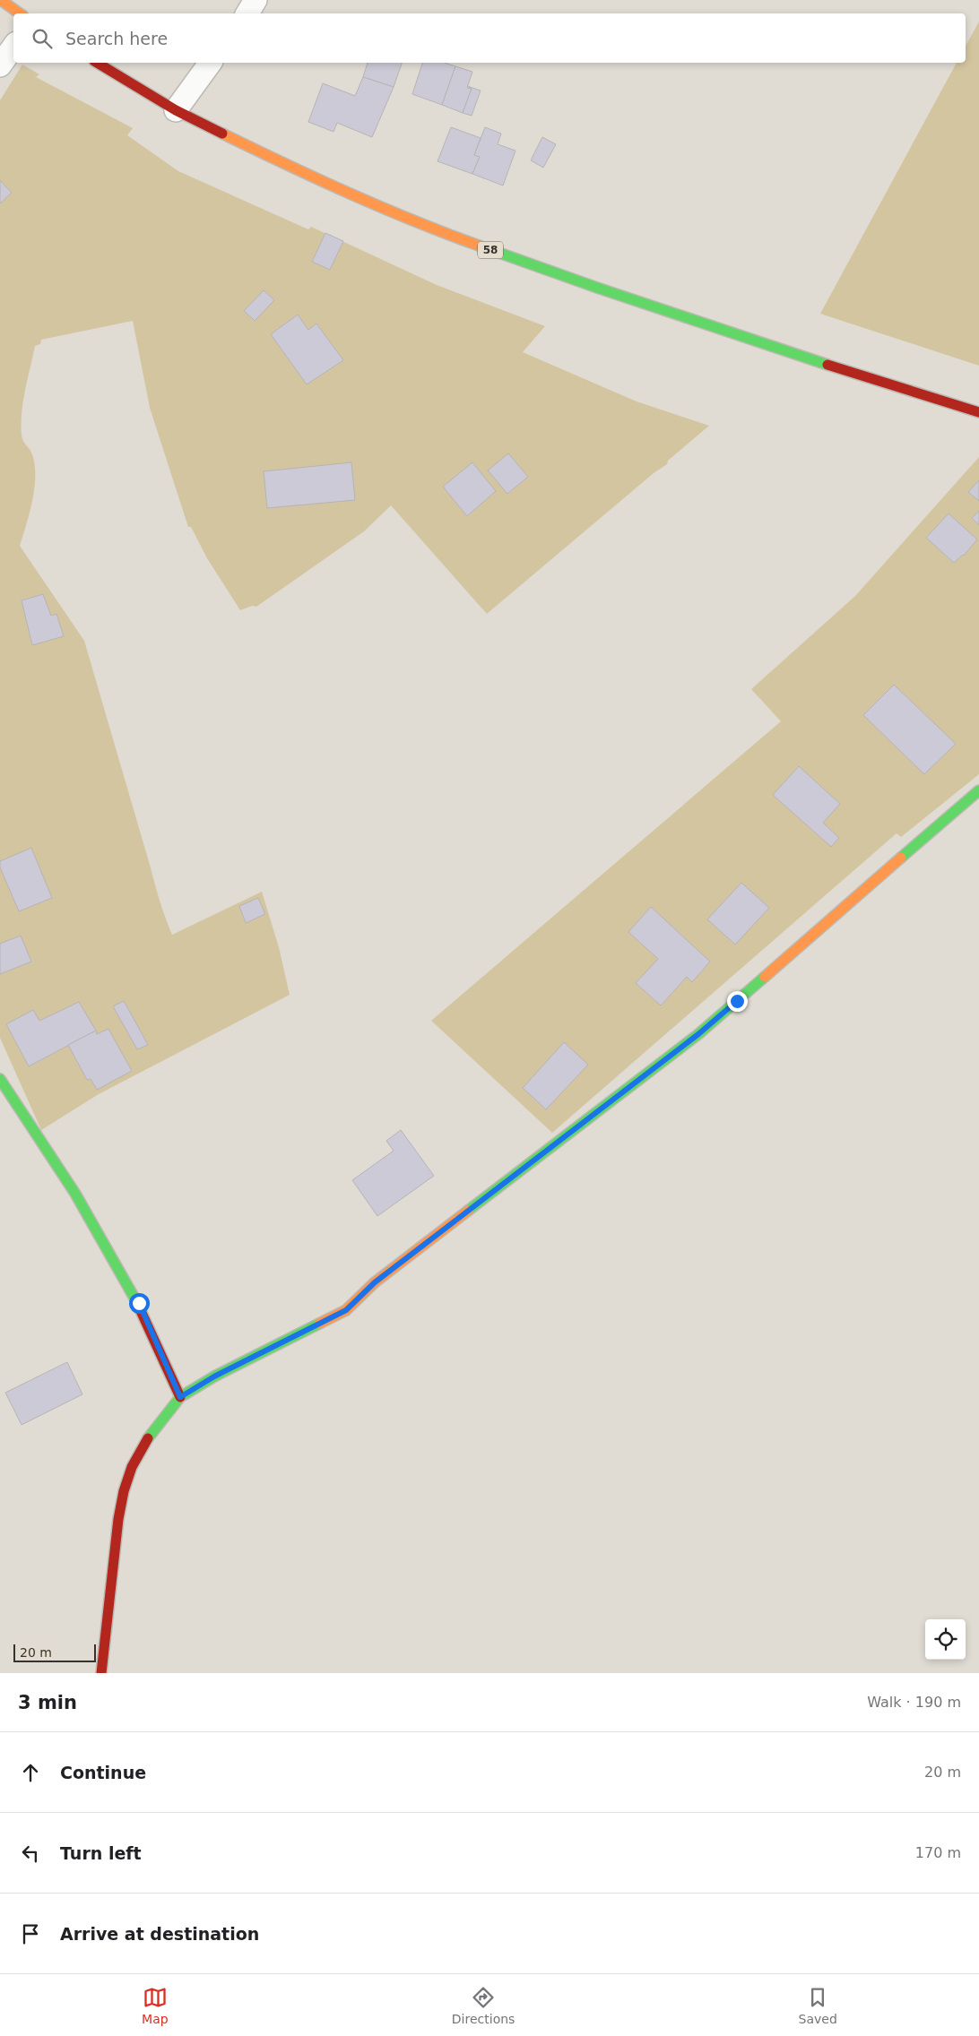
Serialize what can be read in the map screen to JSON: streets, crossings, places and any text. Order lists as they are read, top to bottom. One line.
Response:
{"streets":{"street":["58"]},"scale_bar":"20 m","page":{"search":"Search here","scale":"20 m","heading":["3 min","Walk · 190 m"],"list":[["Continue","20 m"],["Turn left","170 m"],"Arrive at destination"],"nav":["Map","Directions","Saved"]}}
